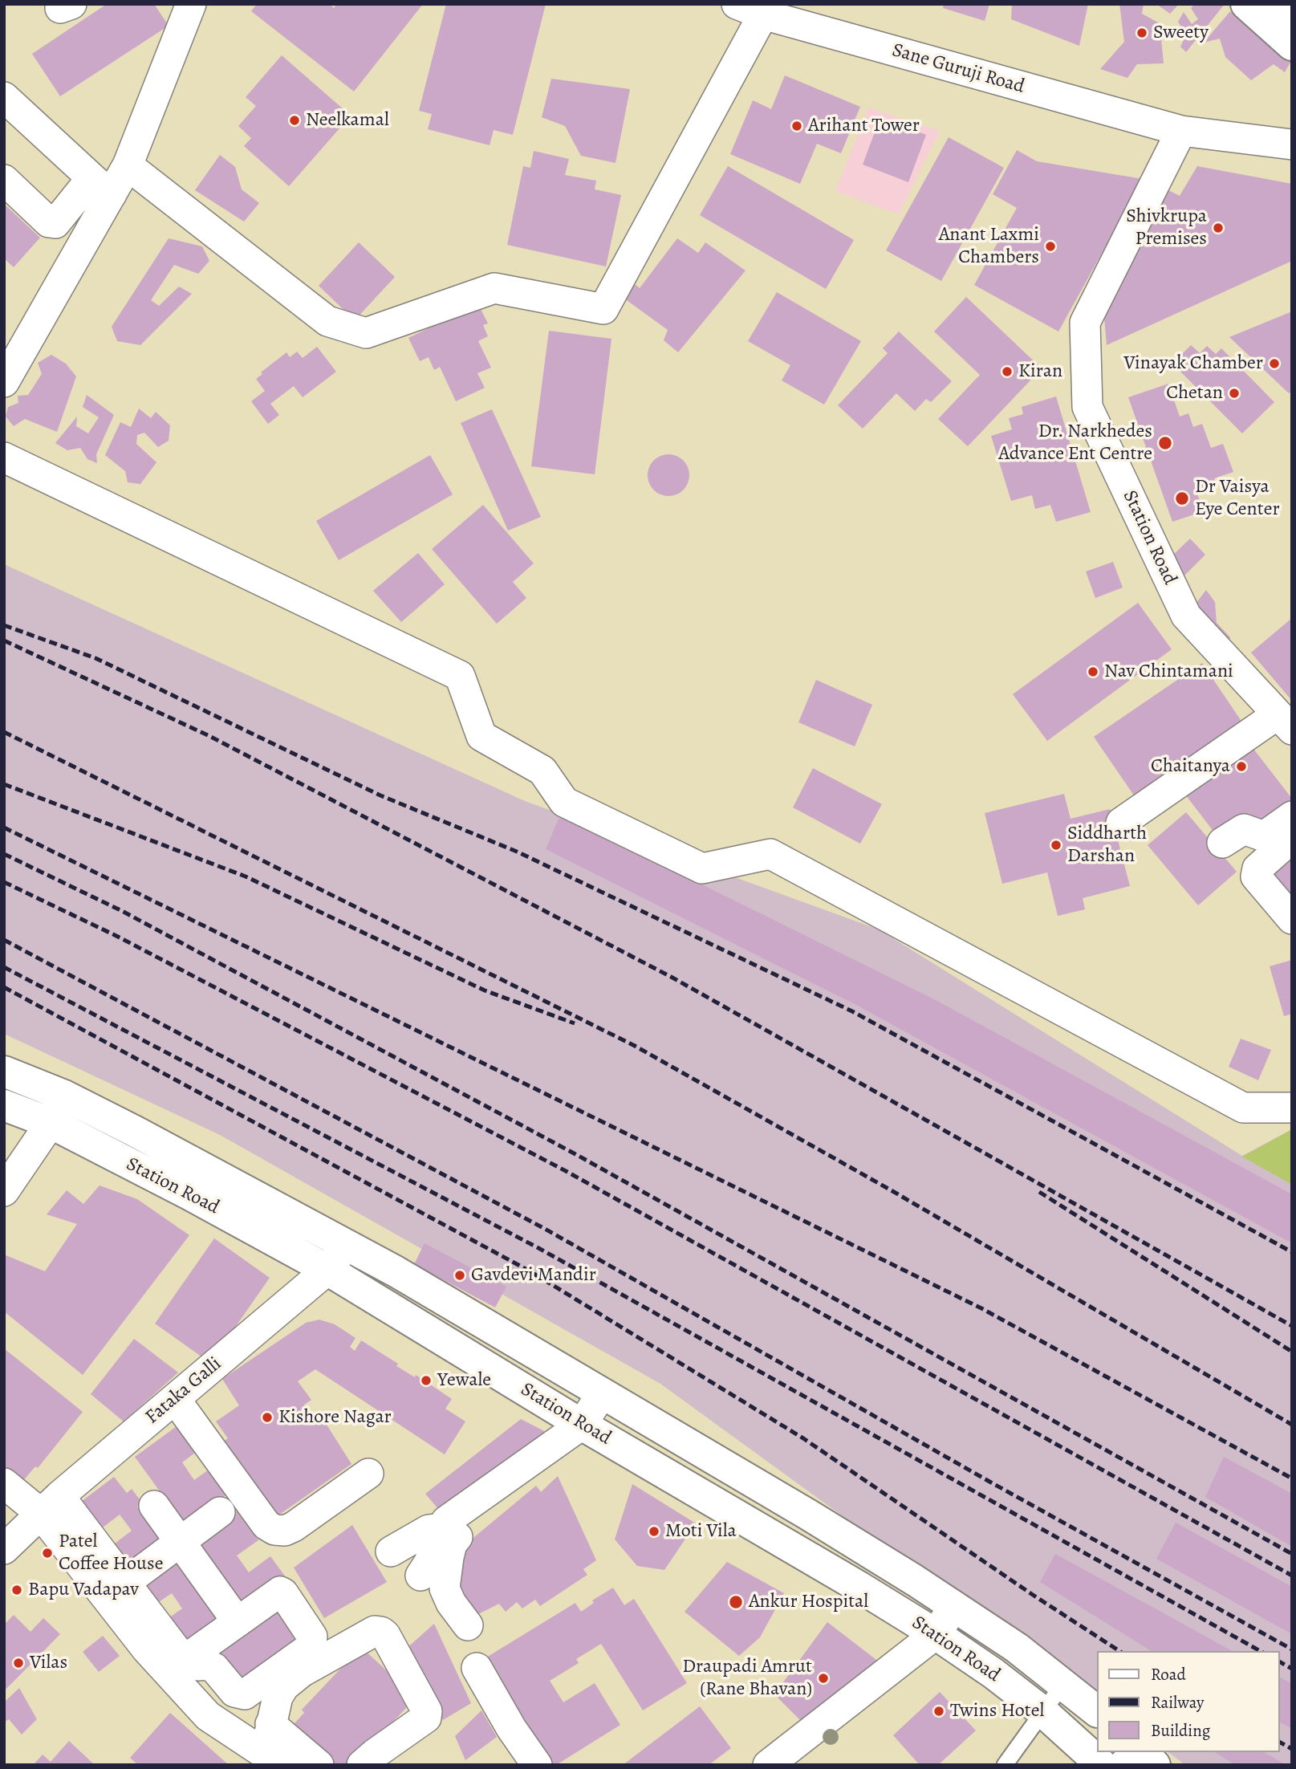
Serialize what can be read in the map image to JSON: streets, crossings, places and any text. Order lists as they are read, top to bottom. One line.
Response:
{"streets":{"main road":["Station Road"],"street":["Sane Guruji Road","Fataka Galli"]},"crossings":[["Sane Guruji Road","Station Road"],["Station Road","Fataka Galli"]],"places":["Sweety","Neelkamal","Arihant Tower","Shivkrupa Premises","Anant Laxmi Chambers","Vinayak Chamber","Kiran","Chetan","Dr. Narkhedes Advance Ent Centre","Dr Vaisya Eye Center","Nav Chintamani","Chaitanya","Siddharth Darshan","Gavdevi Mandir","Yewale","Kishore Nagar","Moti Vila","Patel Coffee House","Bapu Vadapav","Ankur Hospital","Vilas","Draupadi Amrut (Rane Bhavan)","Twins Hotel"],"legend":["Road","Railway","Building"]}
